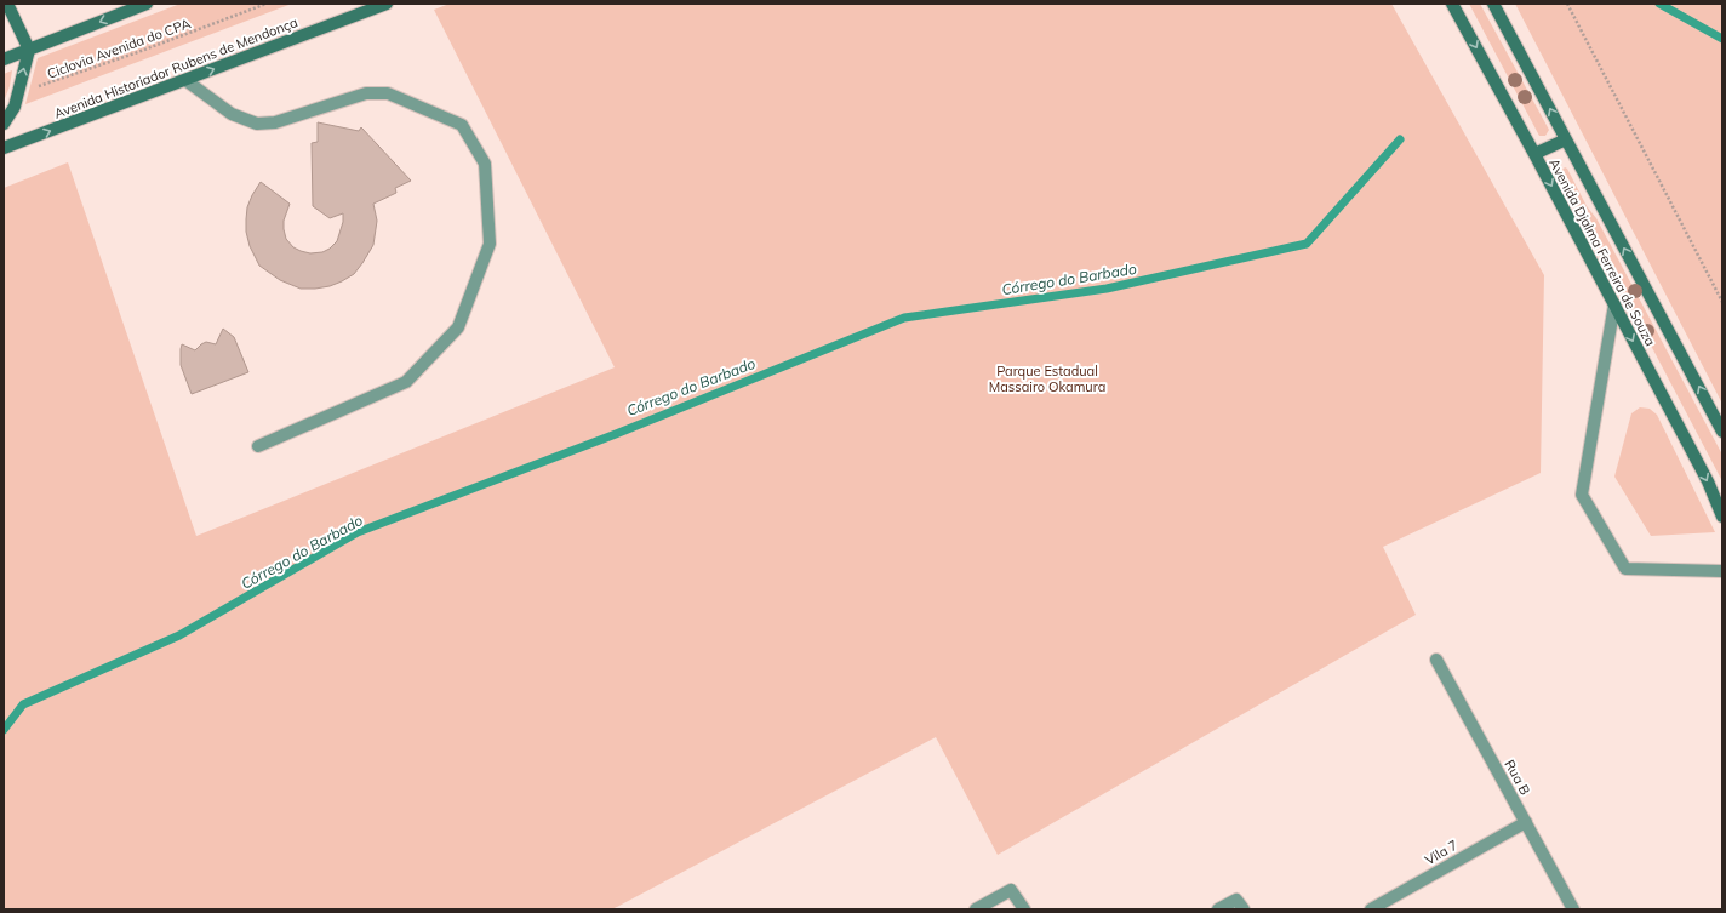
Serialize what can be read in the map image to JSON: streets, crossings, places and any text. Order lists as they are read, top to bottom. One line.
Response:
{"streets":{"main road":["Avenida Historiador Rubens de Mendonça","Avenida Djalma Ferreira de Souza"],"street":["Rua B","Vila 7"],"path":["Ciclovia Avenida do CPA"]},"crossings":[["Rua B","Vila 7"]],"water":["Córrego do Barbado"],"parks":["Parque Estadual Massairo Okamura"]}
